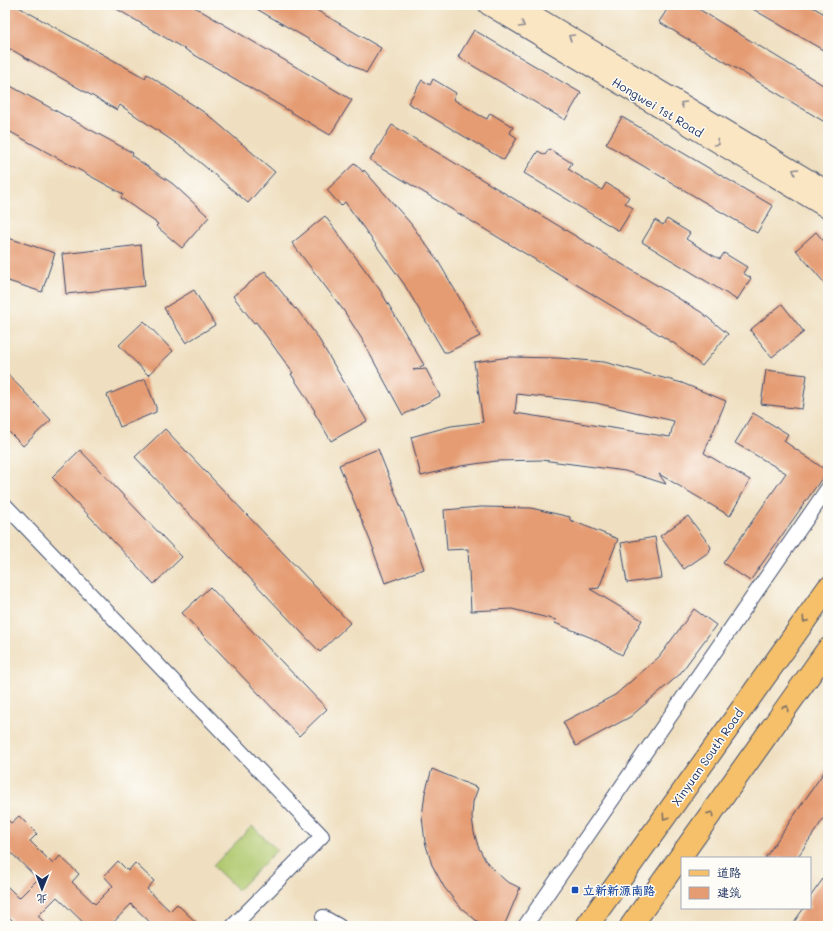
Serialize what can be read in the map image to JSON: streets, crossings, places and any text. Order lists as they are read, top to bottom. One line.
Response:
{"streets":{"main road":["Hongwei 1st Road","Xinyuan South Road"]},"places":{"transit":["立新新源南路"]},"legend":["道路","建筑"],"north":"bottom"}
